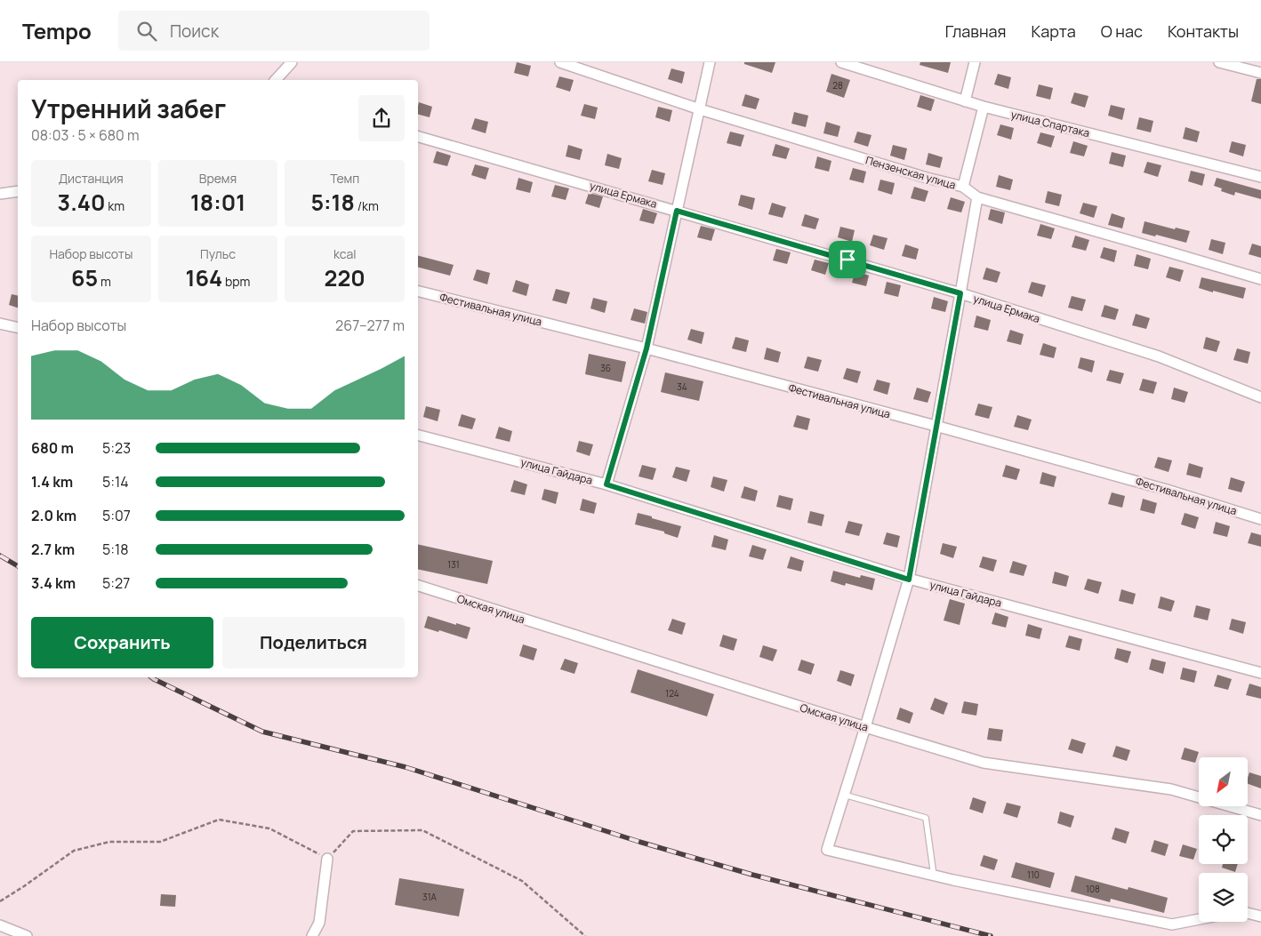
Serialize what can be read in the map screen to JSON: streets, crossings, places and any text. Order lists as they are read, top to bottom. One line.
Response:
{"streets":{"street":["улица Спартака","Пензенская улица","улица Ермака","Фестивальная улица","улица Гайдара","Омская улица"]},"house_numbers":["28","36","34","131","124","110","108","31А"],"north":"bottom left","page":{"header":"Tempo","search":"Поиск","nav":["Главная","Карта","О нас","Контакты"],"heading":["Утренний забег","08:03 · 5 × 680 m"],"stats":[["Дистанция","3.40 km"],["Время","18:01"],["Темп","5:18 /km"],["Набор высоты","65 m"],["Пульс","164 bpm"],["kcal","220"]],"chart":["Набор высоты","267–277 m"],"list":[{"name":"680 m","note":"5:23"},{"name":"1.4 km","note":"5:14"},{"name":"2.0 km","note":"5:07"},{"name":"2.7 km","note":"5:18"},{"name":"3.4 km","note":"5:27"}],"buttons":["Сохранить","Поделиться"]}}
